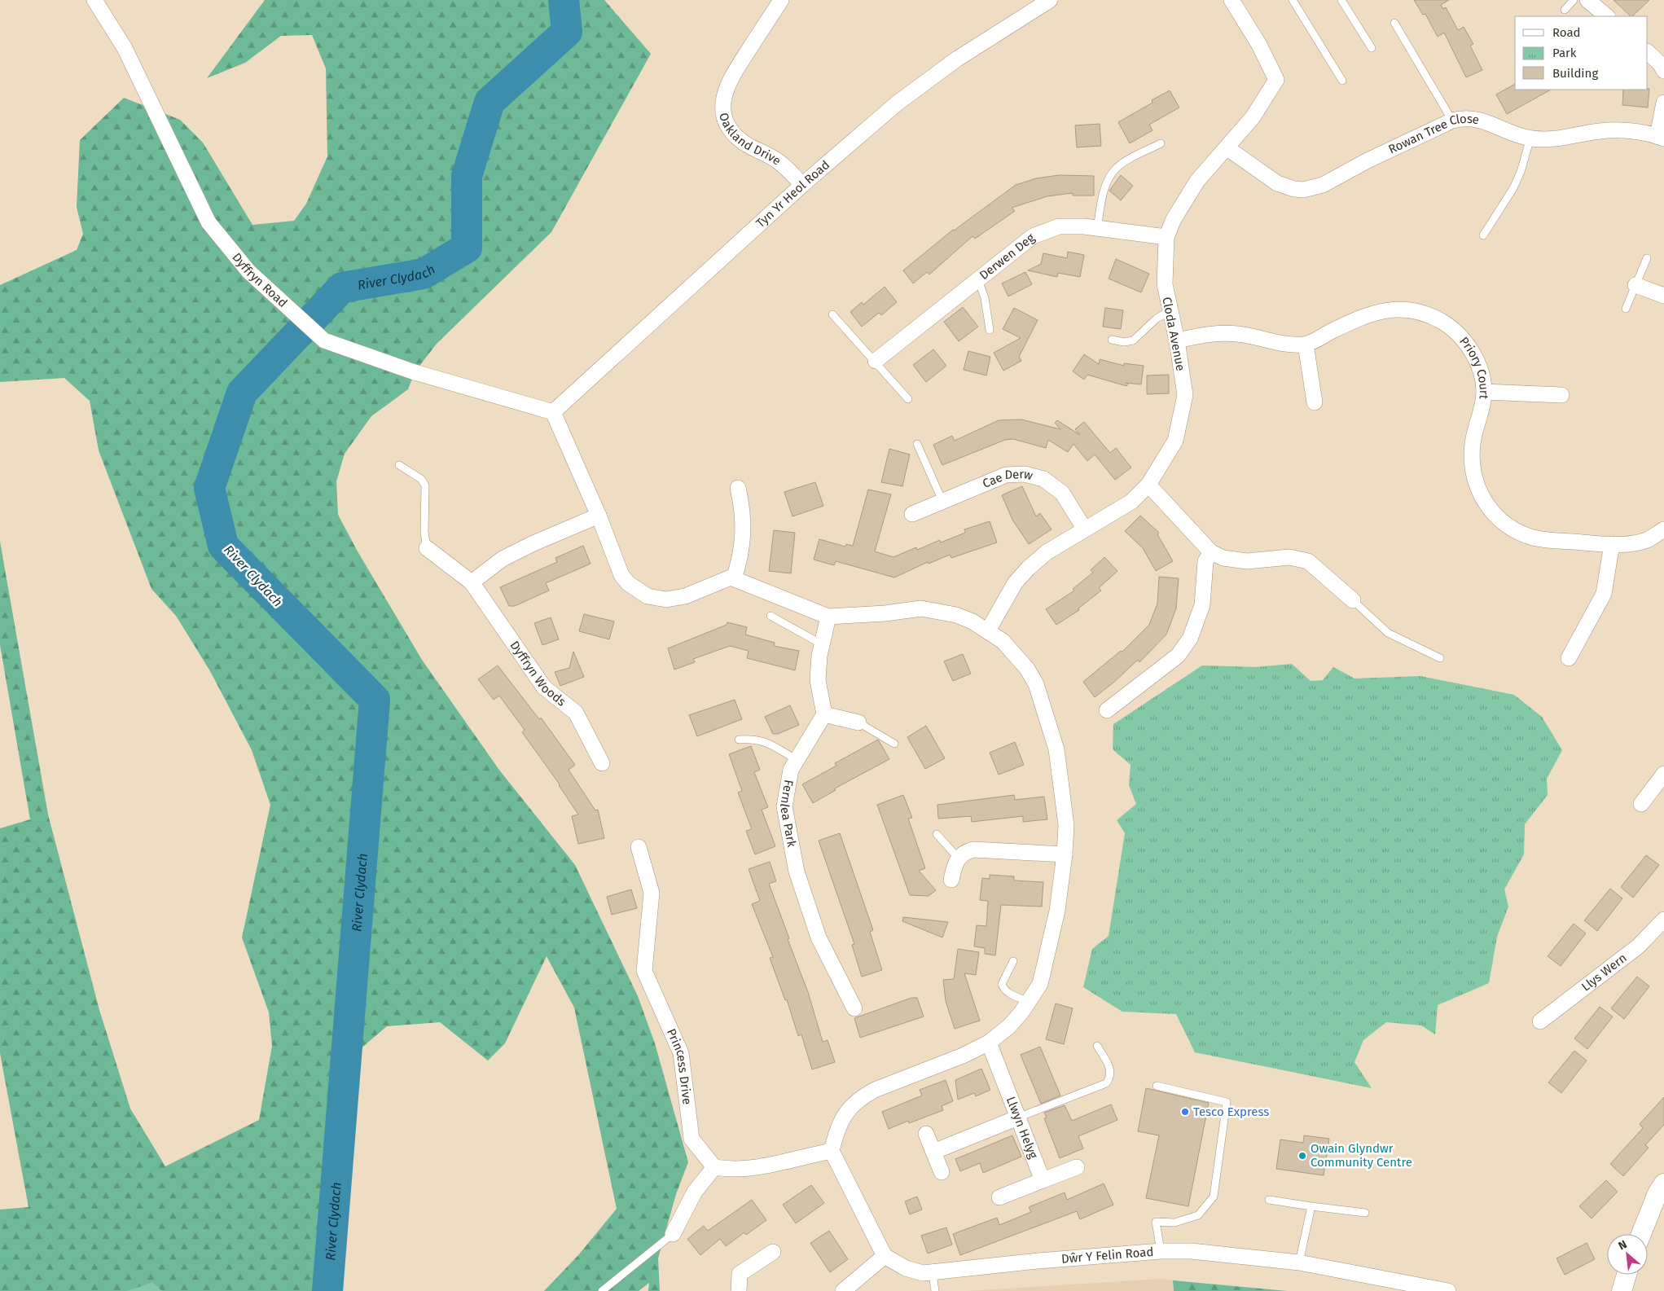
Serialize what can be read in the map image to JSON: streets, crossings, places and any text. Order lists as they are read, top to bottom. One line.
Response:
{"streets":{"street":["Oakland Drive","Rowan Tree Close","Tyn Yr Heol Road","Derwen Deg","Dyffryn Road","Cloda Avenue","Priory Court","Cae Derw","Dyffryn Woods","Fernlea Park","Llys Wern","Princess Drive","Llwyn Helyg","Dŵr Y Felin Road"]},"crossings":[["Oakland Drive","Tyn Yr Heol Road"],["Rowan Tree Close","Cloda Avenue"],["Tyn Yr Heol Road","Dyffryn Road"],["Derwen Deg","Cloda Avenue"],["Cloda Avenue","Priory Court"],["Cloda Avenue","Cae Derw"]],"water":["River Clydach"],"places":["Tesco Express","Owain Glyndwr Community Centre"],"legend":["Road","Park","Building"],"north":"top left"}
